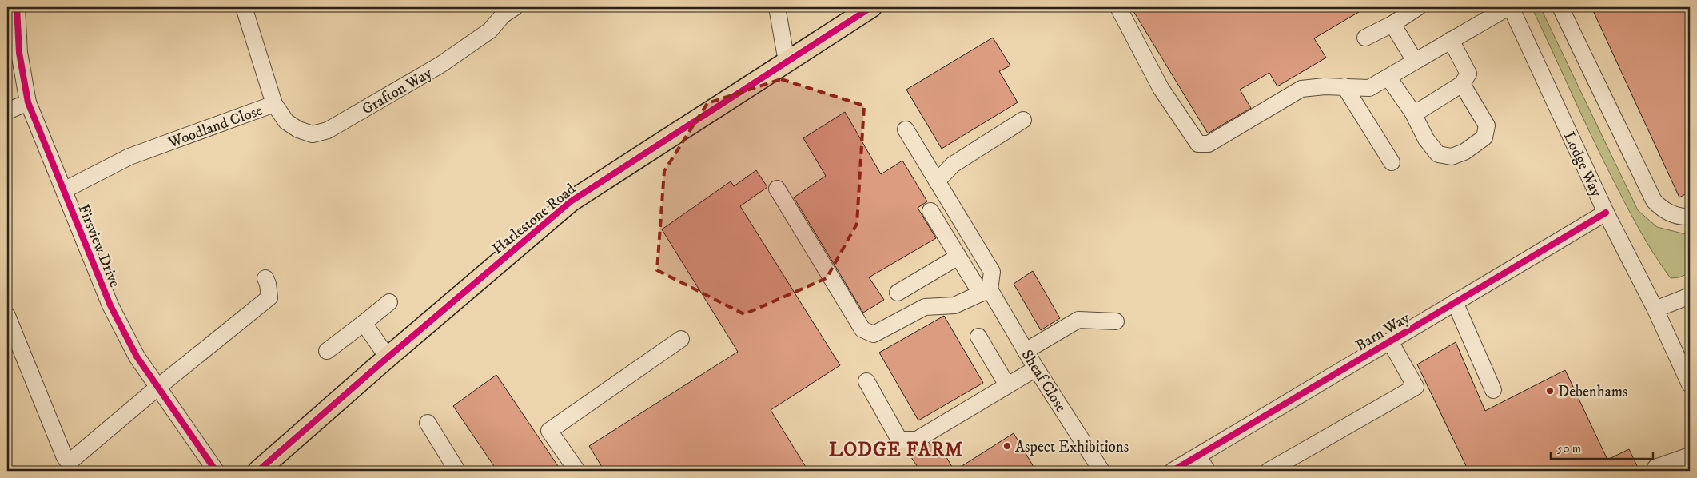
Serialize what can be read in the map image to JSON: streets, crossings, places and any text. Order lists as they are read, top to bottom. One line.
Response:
{"streets":{"main road":["Harlestone Road"],"street":["Grafton Way","Woodland Close","Lodge Way","Firsview Drive","Barn Way","Sheaf Close"]},"crossings":[["Grafton Way","Woodland Close"],["Woodland Close","Firsview Drive"],["Lodge Way","Barn Way"]],"districts":["LODGE FARM"],"places":["Debenhams","Aspect Exhibitions"],"scale_bar":"50 m"}
